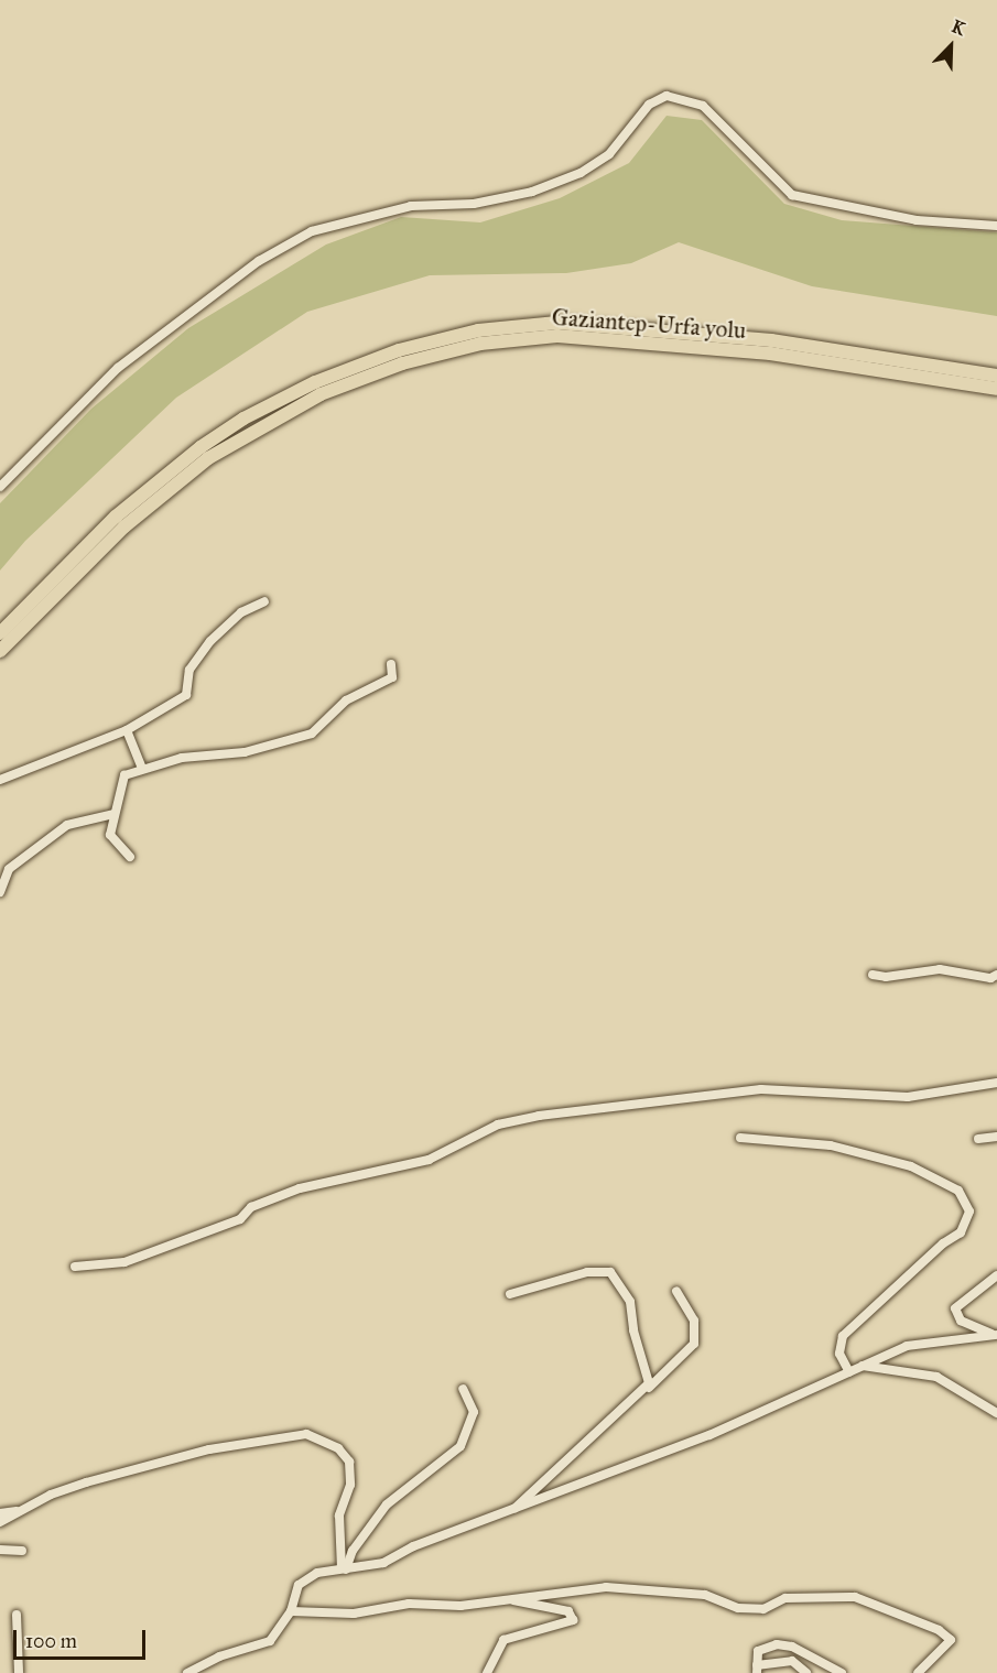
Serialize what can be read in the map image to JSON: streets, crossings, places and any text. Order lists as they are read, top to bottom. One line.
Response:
{"streets":{"highway":["Gaziantep-Urfa yolu"]},"scale_bar":"100 m","north":"top right"}
